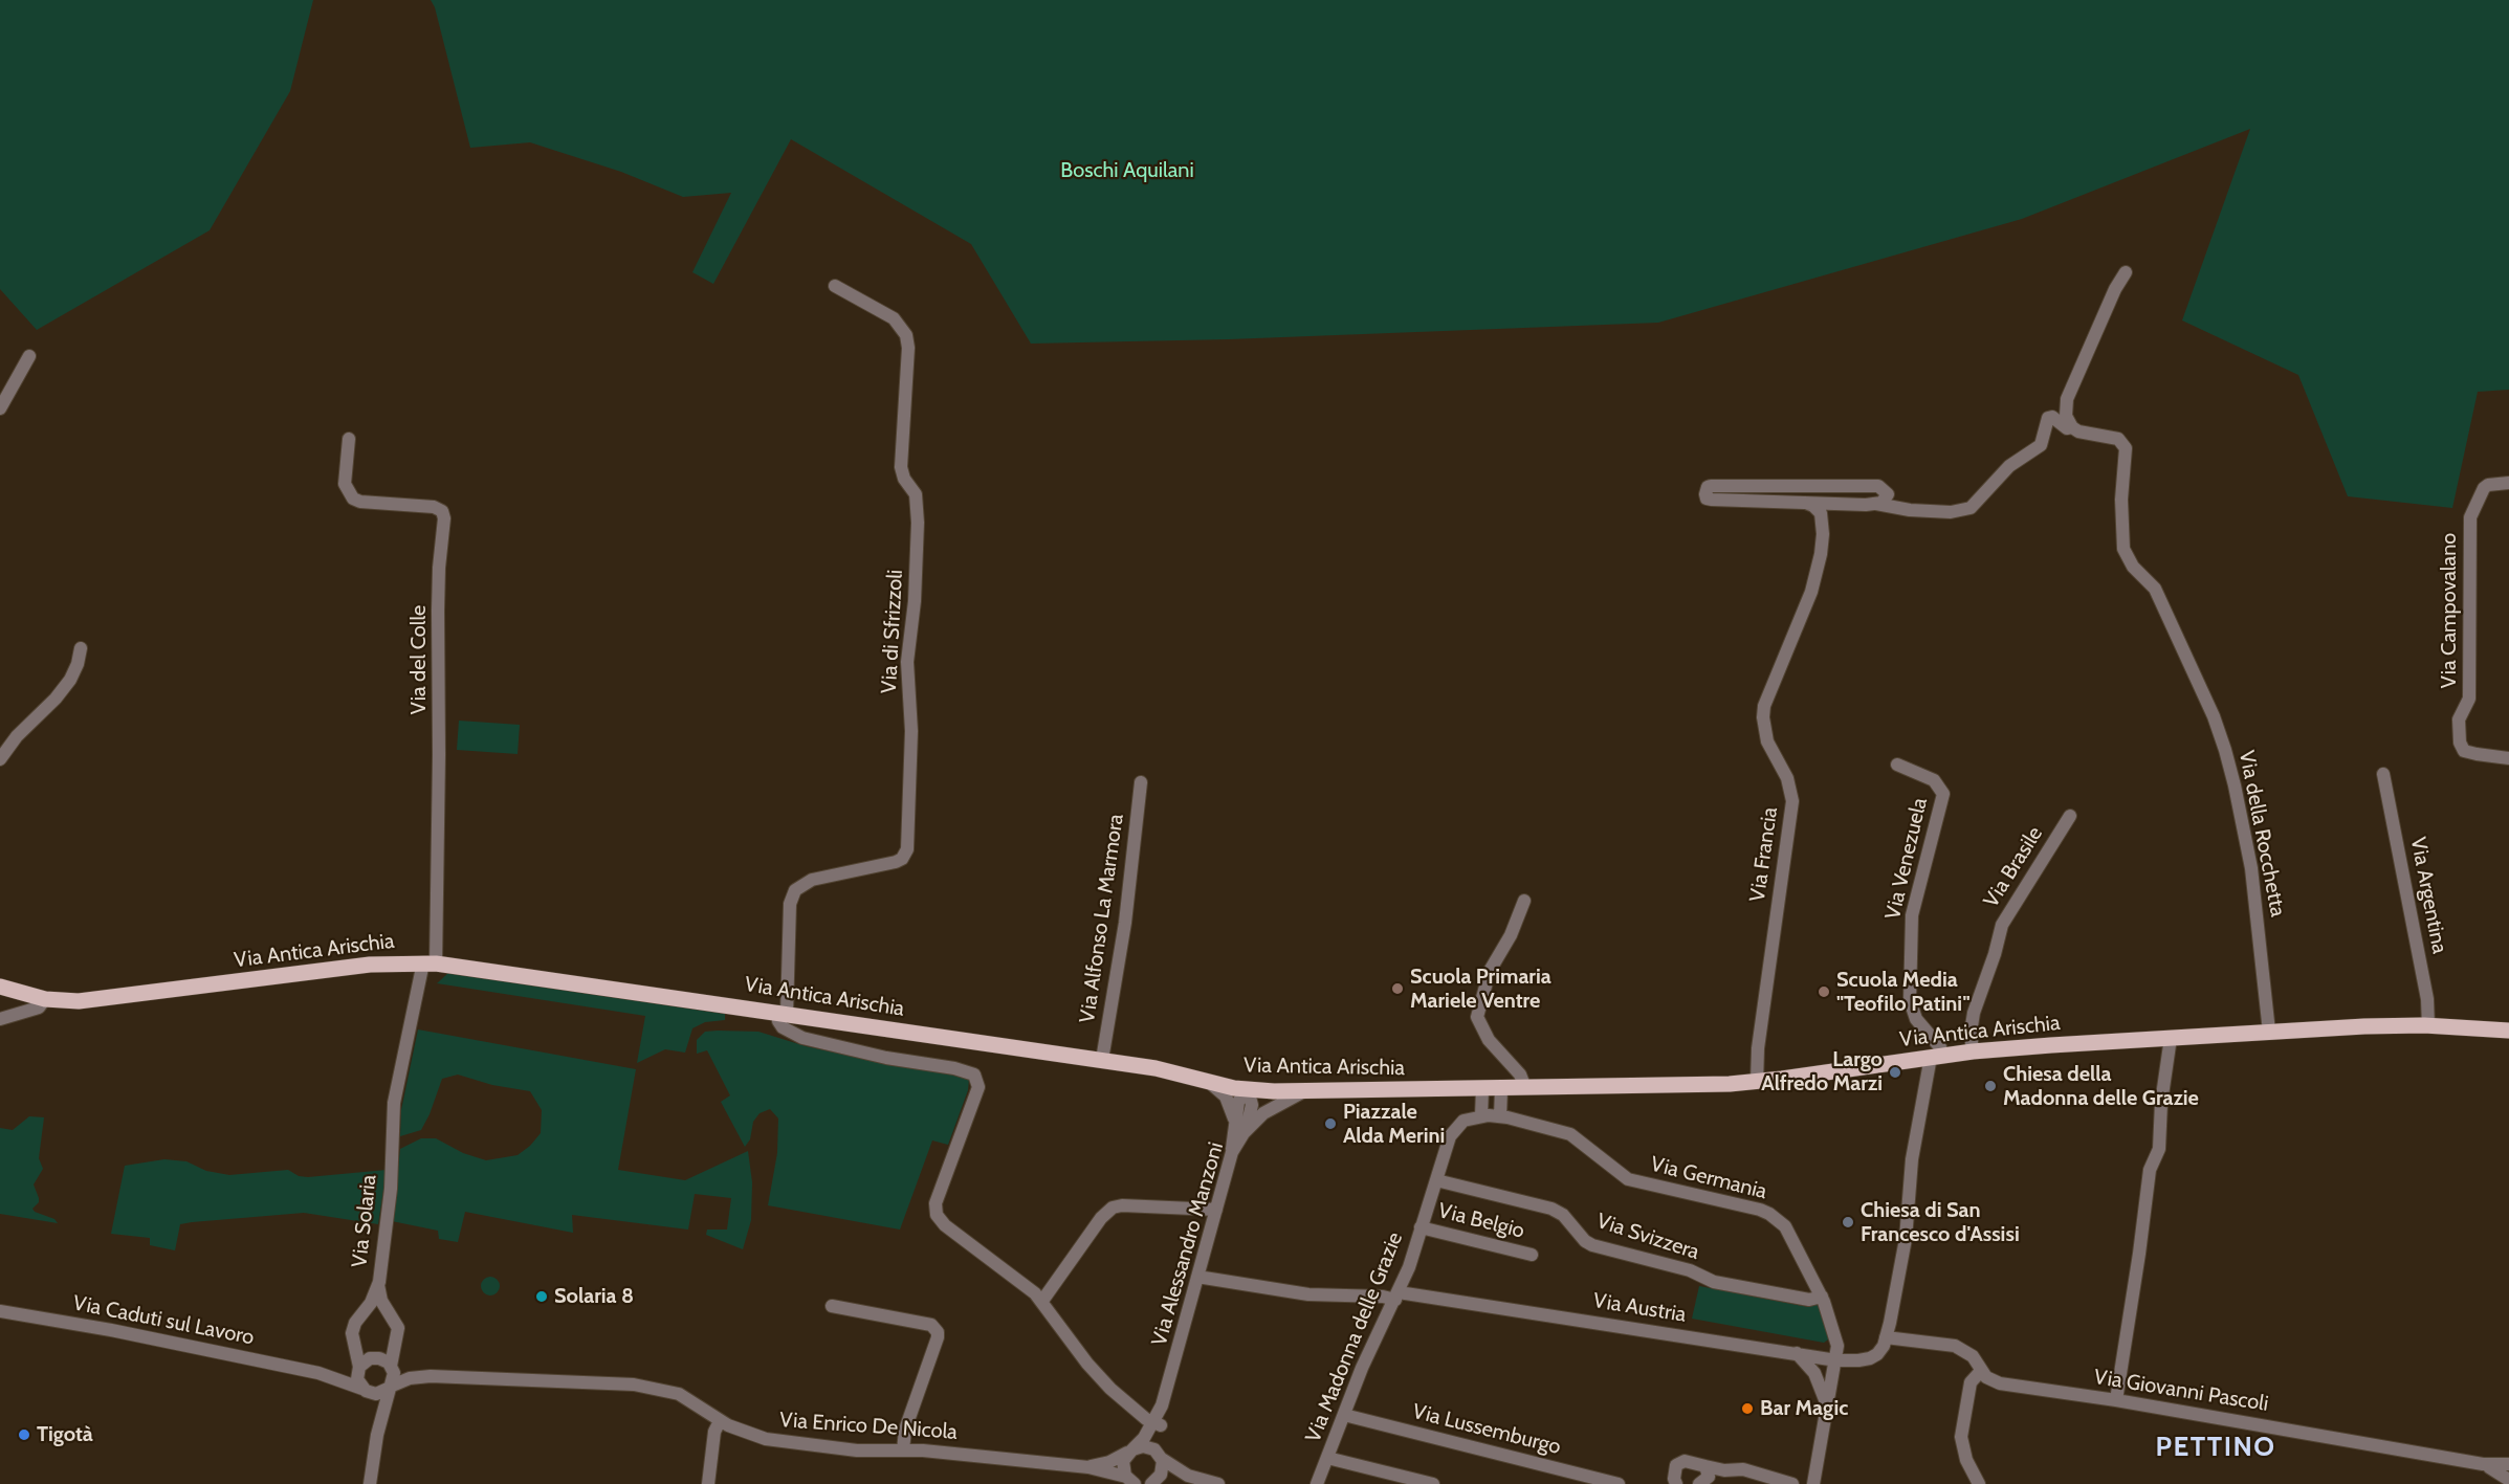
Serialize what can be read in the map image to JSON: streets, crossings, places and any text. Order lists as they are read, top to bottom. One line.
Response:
{"streets":{"main road":["Via Antica Arischia"],"street":["Via Campovalano","Via di Sfrizzoli","Via del Colle","Via della Rocchetta","Via Francia","Via Venezuela","Via Brasile","Via Argentina","Via Alfonso La Marmora","Via Germania","Via Solaria","Via Belgio","Via Svizzera","Via Alessandro Manzoni","Via Austria","Via Caduti sul Lavoro","Via Madonna delle Grazie","Via Giovanni Pascoli","Via Enrico De Nicola","Via Lussemburgo"]},"crossings":[["Via di Sfrizzoli","Via Antica Arischia"],["Via del Colle","Via Antica Arischia"],["Via del Colle","Via Solaria"],["Via della Rocchetta","Via Antica Arischia"],["Via Francia","Via Antica Arischia"],["Via Venezuela","Via Antica Arischia"],["Via Brasile","Via Antica Arischia"],["Via Argentina","Via Antica Arischia"],["Via Alfonso La Marmora","Via Antica Arischia"],["Via Antica Arischia","Via Solaria"],["Via Antica Arischia","Via Alessandro Manzoni"],["Via Germania","Via Svizzera"],["Via Germania","Via Austria"],["Via Germania","Via Madonna delle Grazie"],["Via Solaria","Via Caduti sul Lavoro"],["Via Solaria","Via Enrico De Nicola"],["Via Belgio","Via Madonna delle Grazie"],["Via Svizzera","Via Madonna delle Grazie"],["Via Alessandro Manzoni","Via Austria"],["Via Alessandro Manzoni","Via Enrico De Nicola"],["Via Austria","Via Madonna delle Grazie"],["Via Austria","Via Giovanni Pascoli"],["Via Caduti sul Lavoro","Via Enrico De Nicola"],["Via Madonna delle Grazie","Via Lussemburgo"]],"districts":["PETTINO"],"parks":["Boschi Aquilani"],"places":["Scuola Primaria Mariele Ventre","Scuola Media \"Teofilo Patini\"","Largo Alfredo Marzi","Chiesa della Madonna delle Grazie","Piazzale Alda Merini","Chiesa di San Francesco d'Assisi","Solaria 8","Bar Magic","Tigotà"]}
